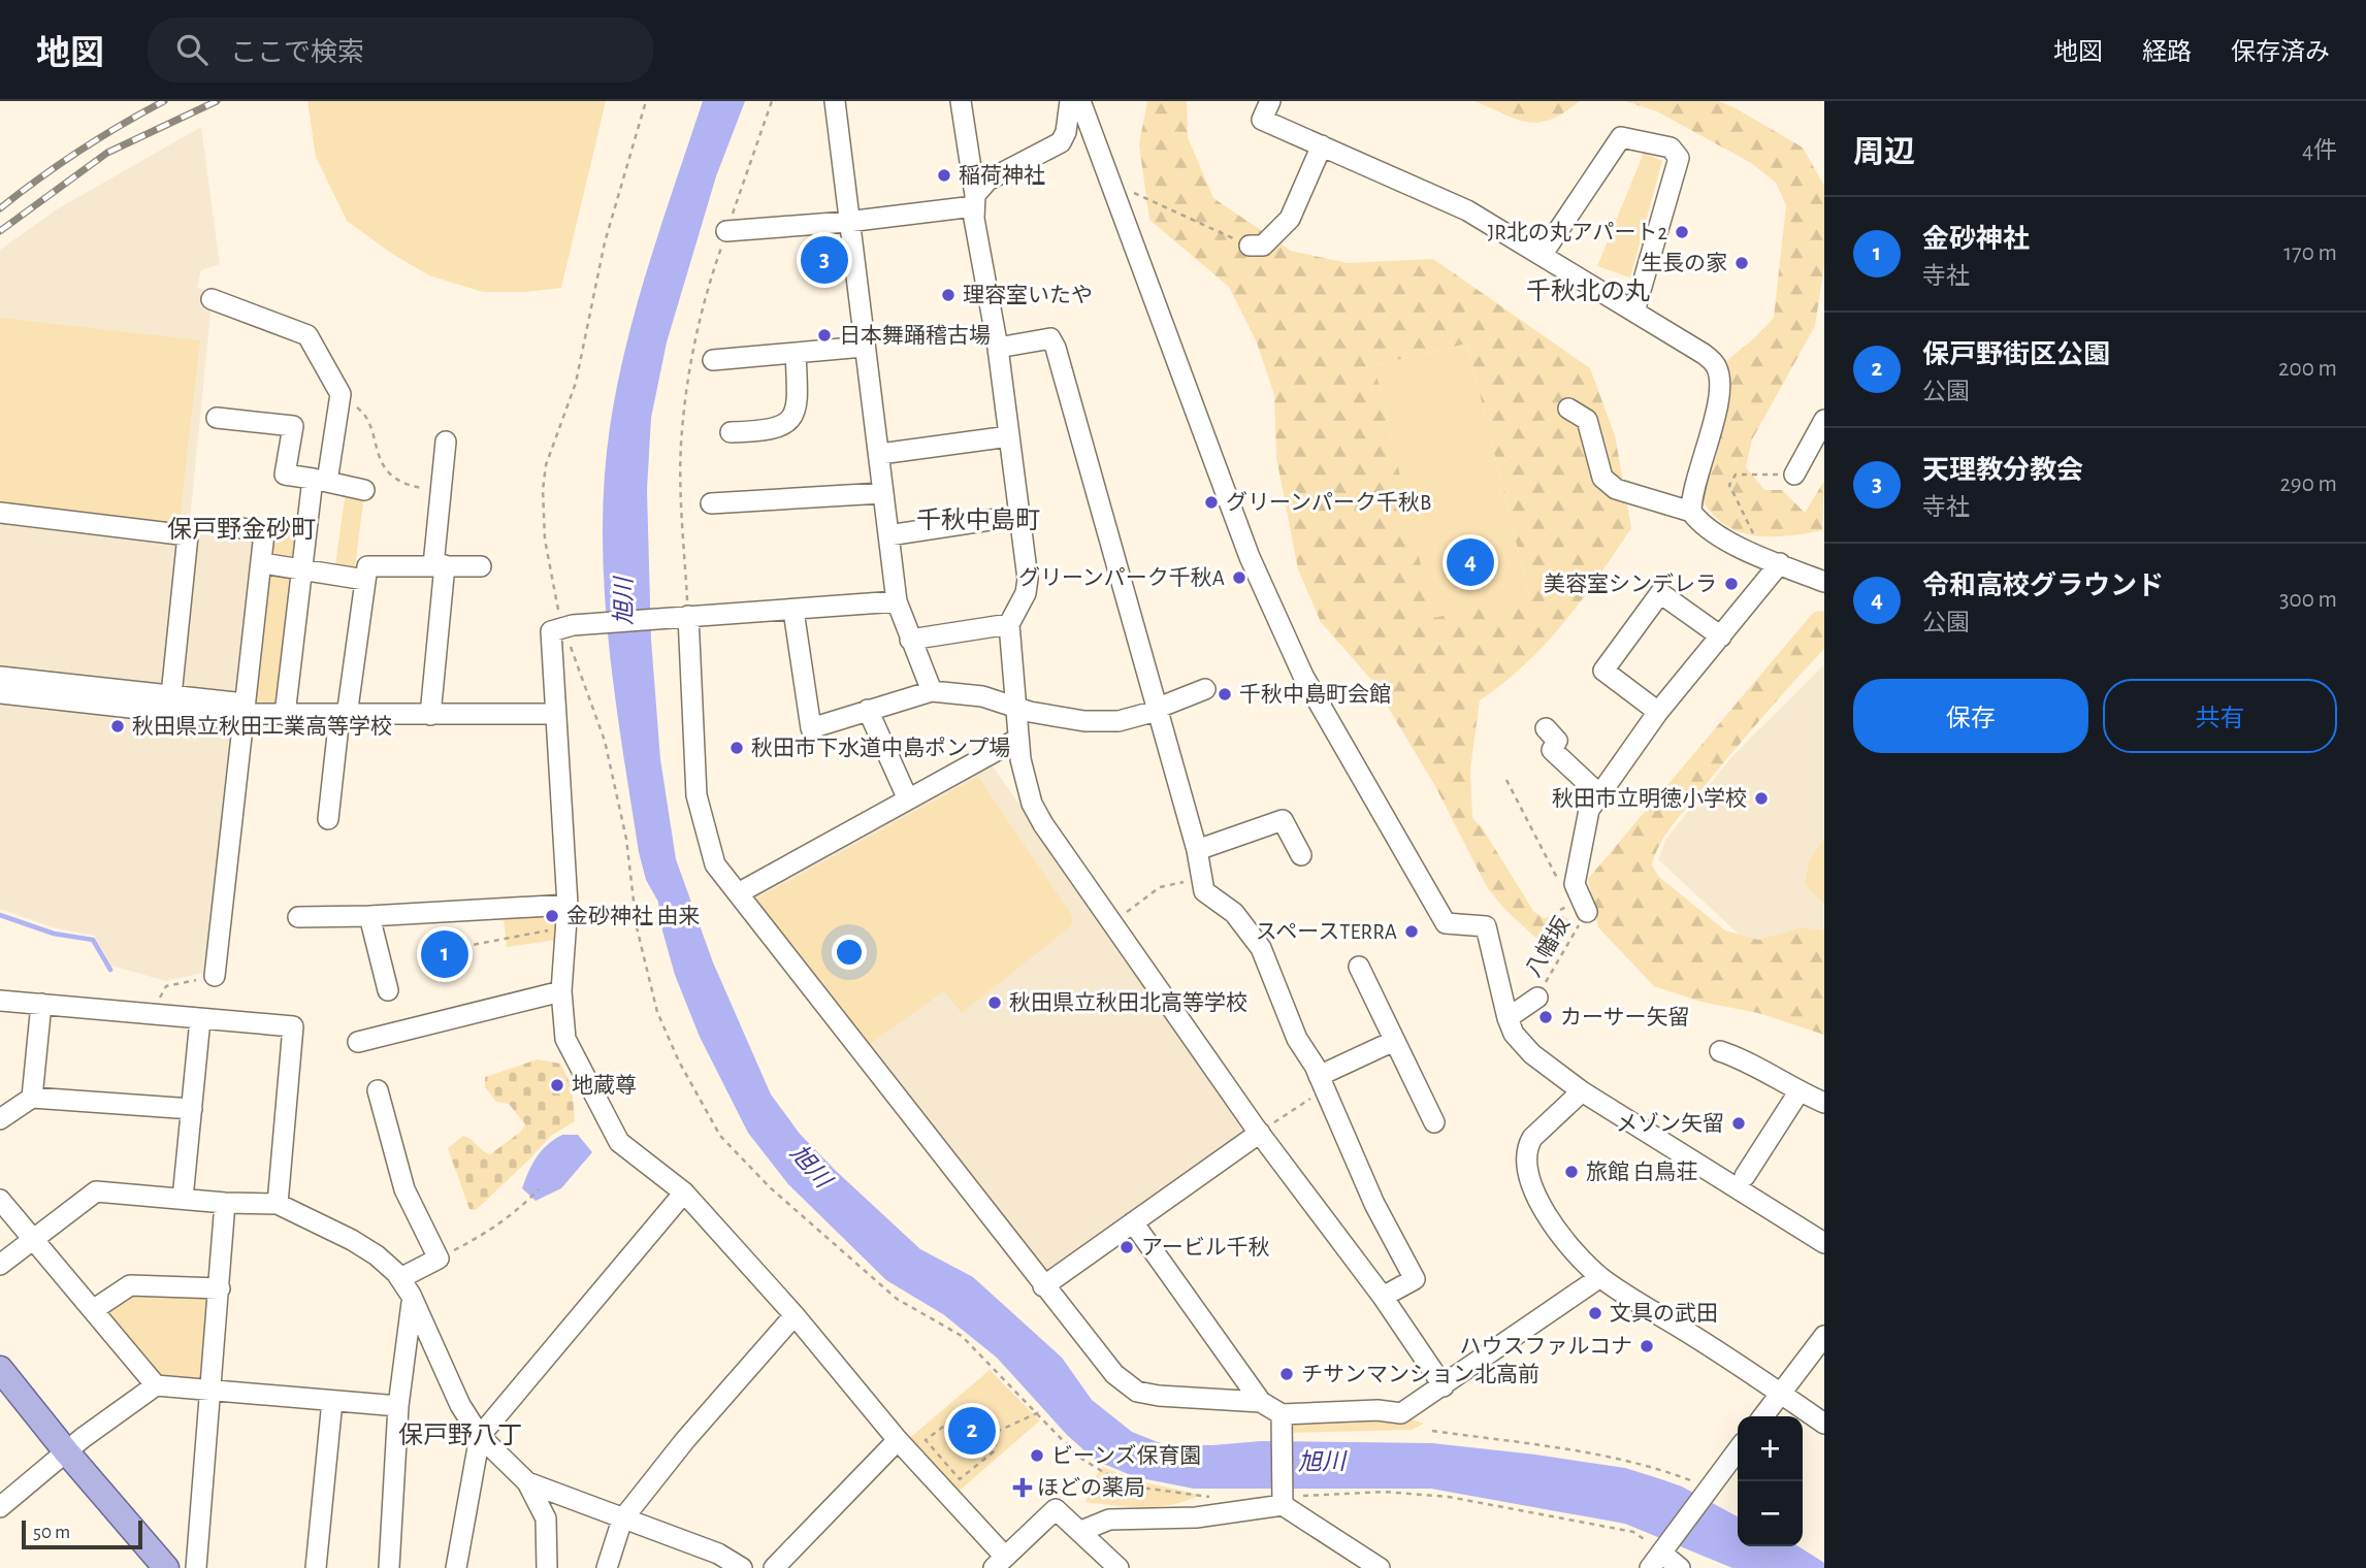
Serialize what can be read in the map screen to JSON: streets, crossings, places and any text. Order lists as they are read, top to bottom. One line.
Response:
{"streets":{"path":["八幡坂"]},"districts":["千秋北の丸","千秋中島町","保戸野金砂町","保戸野八丁"],"water":["旭川"],"places":{"other":["稲荷神社","JR北の丸アパート2","生長の家","理容室いたや","日本舞踊稽古場","グリーンパーク千秋B","グリーンパーク千秋A","美容室シンデレラ","千秋中島町会館","秋田県立秋田工業高等学校","秋田市下水道中島ポンプ場","秋田市立明徳小学校","金砂神社 由来","スペースTERRA","秋田県立秋田北高等学校","カーサー矢留","地蔵尊","メゾン矢留","旅館 白鳥荘","アービル千秋","文具の武田","ハウスファルコナ","チサンマンション北高前","ビーンズ保育園"],"health":["ほどの薬局"]},"scale_bar":"50 m","page":{"header":"地図","search":"ここで検索","nav":["地図","経路","保存済み"],"heading":["周辺","4件"],"list":[{"mark":"1","name":"金砂神社","note":"寺社","value":"170 m"},{"mark":"2","name":"保戸野街区公園","note":"公園","value":"200 m"},{"mark":"3","name":"天理教分教会","note":"寺社","value":"290 m"},{"mark":"4","name":"令和高校グラウンド","note":"公園","value":"300 m"}],"pins":["3","4","1","2"],"buttons":["保存","共有"],"map_buttons":["+","−"],"scale":"50 m"}}
